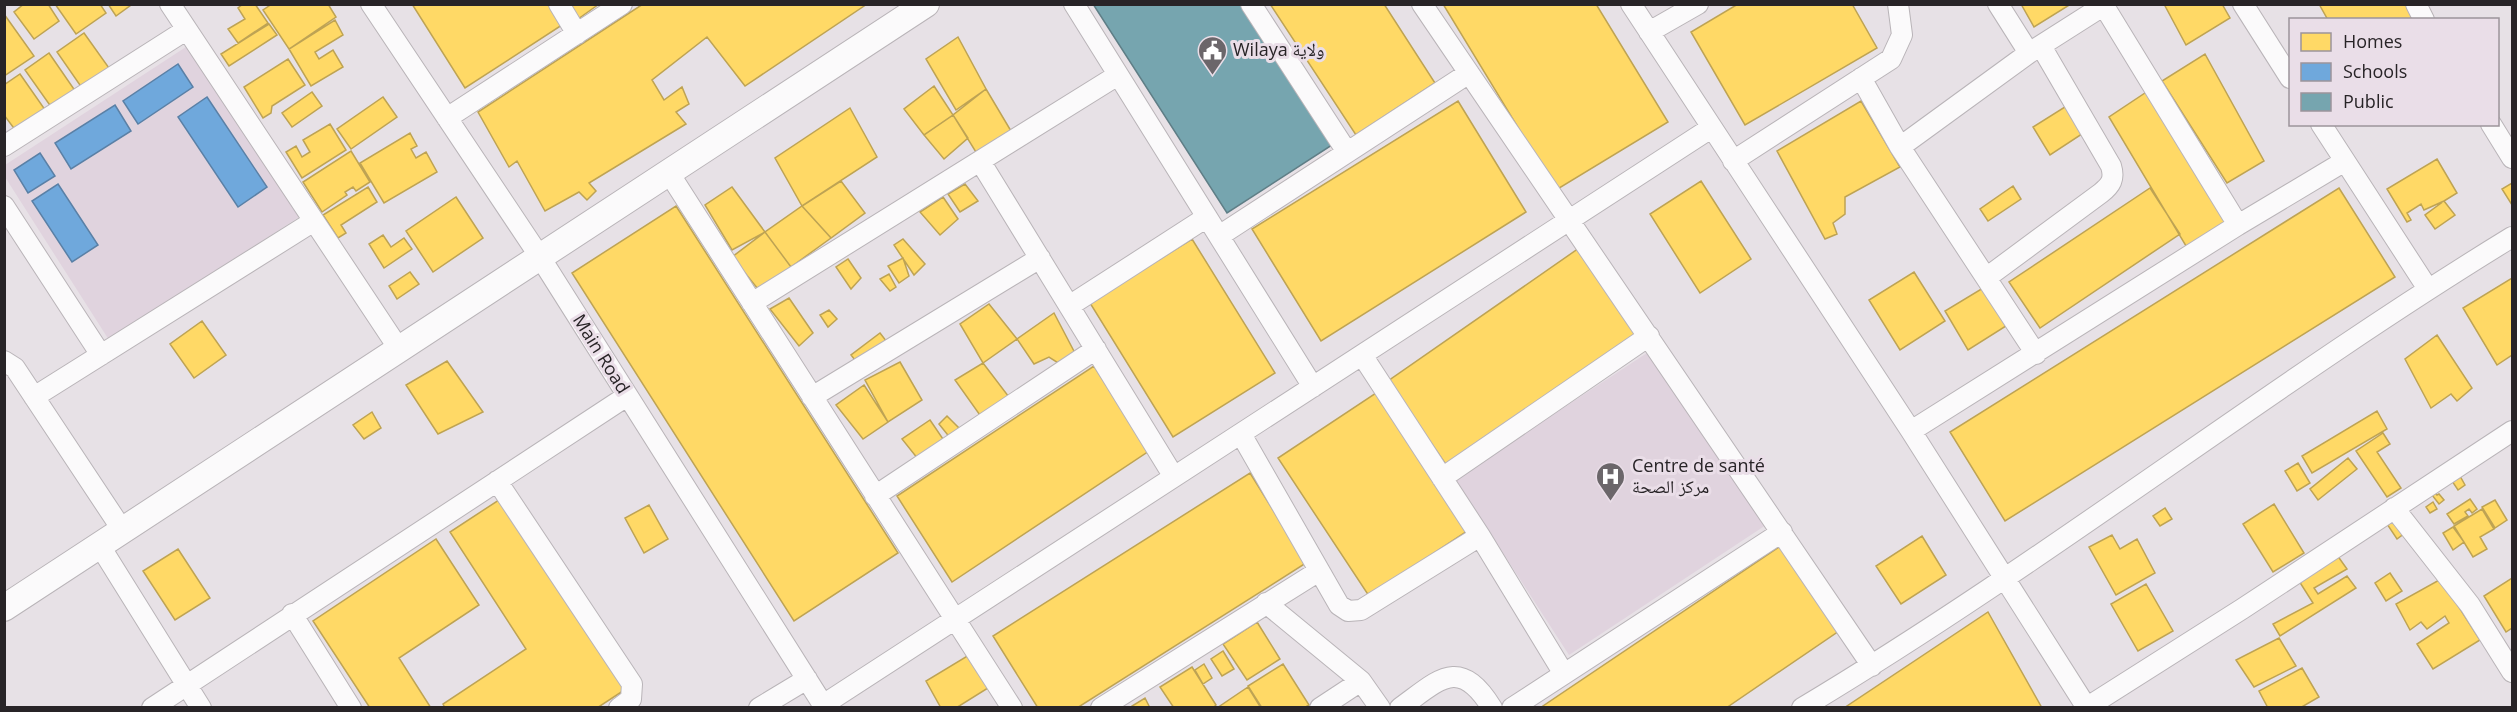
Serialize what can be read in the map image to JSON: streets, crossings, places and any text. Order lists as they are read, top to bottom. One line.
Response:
{"streets":{"street":["Main Road"]},"places":{"public building":["Wilaya ولاية"],"hospital":["Centre de santé مركز الصحة"]},"legend":["Homes","Schools","Public"]}
